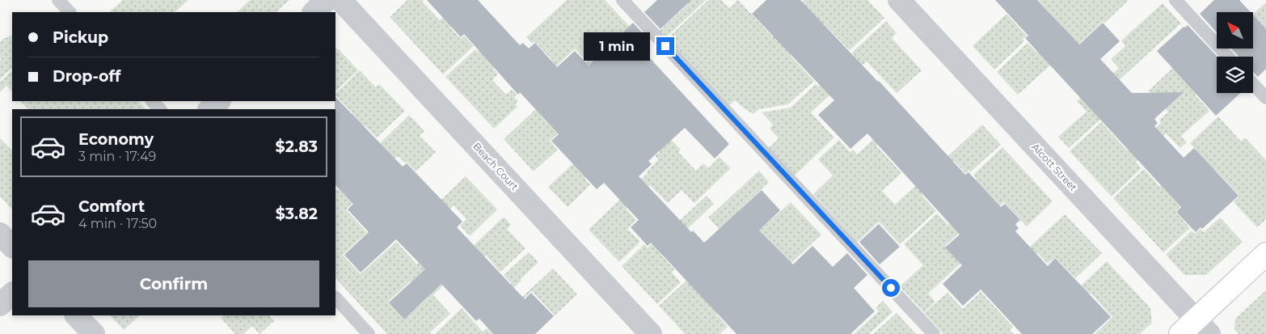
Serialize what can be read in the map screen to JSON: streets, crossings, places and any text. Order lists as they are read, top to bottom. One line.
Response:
{"streets":{"street":["Beach Court","Alcott Street"]},"north":"top left","page":{"banner":["Pickup","Drop-off"],"bubble":"1 min","list":[{"name":"Economy","note":"3 min · 17:49","value":"$2.83"},{"name":"Comfort","note":"4 min · 17:50","value":"$3.82"}],"buttons":"Confirm"}}
